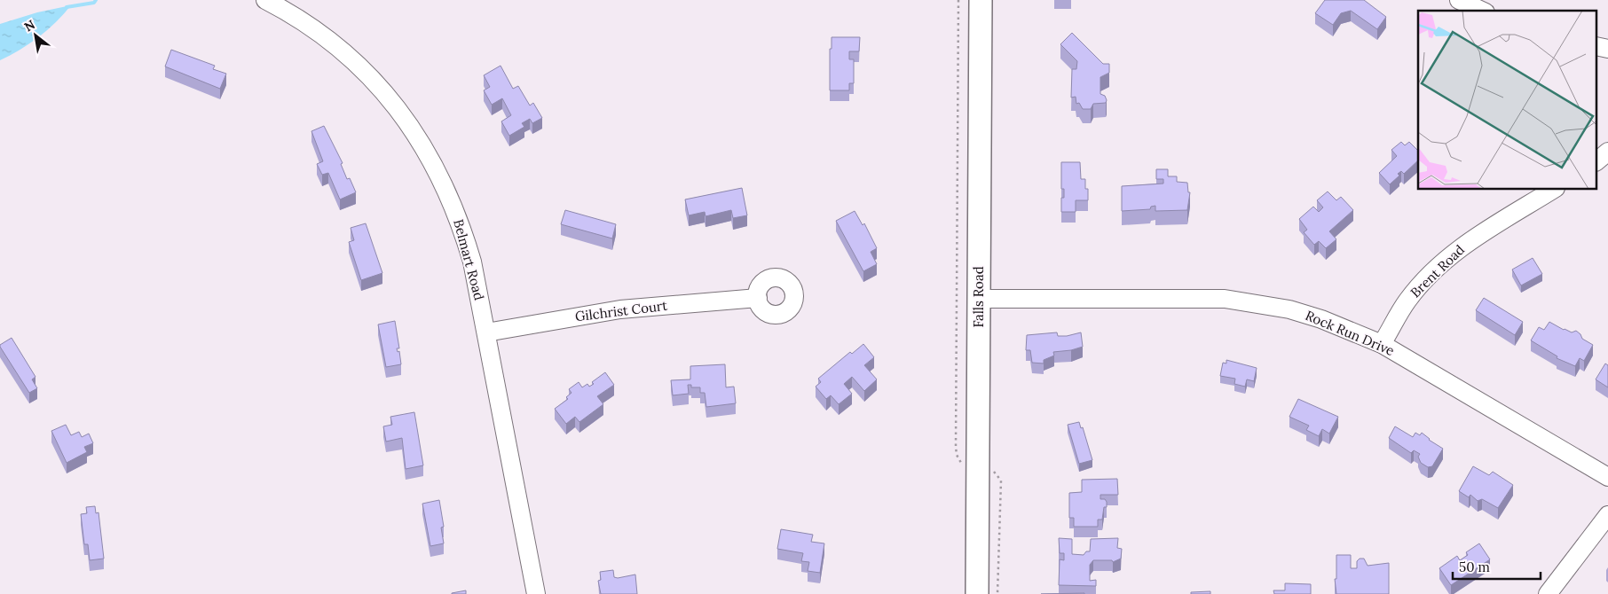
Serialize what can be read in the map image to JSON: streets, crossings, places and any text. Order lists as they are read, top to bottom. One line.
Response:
{"streets":{"main road":["Falls Road"],"street":["Belmart Road","Brent Road","Gilchrist Court","Rock Run Drive"]},"crossings":[["Belmart Road","Gilchrist Court"],["Brent Road","Rock Run Drive"],["Falls Road","Rock Run Drive"]],"scale_bar":"50 m","north":"top left"}
